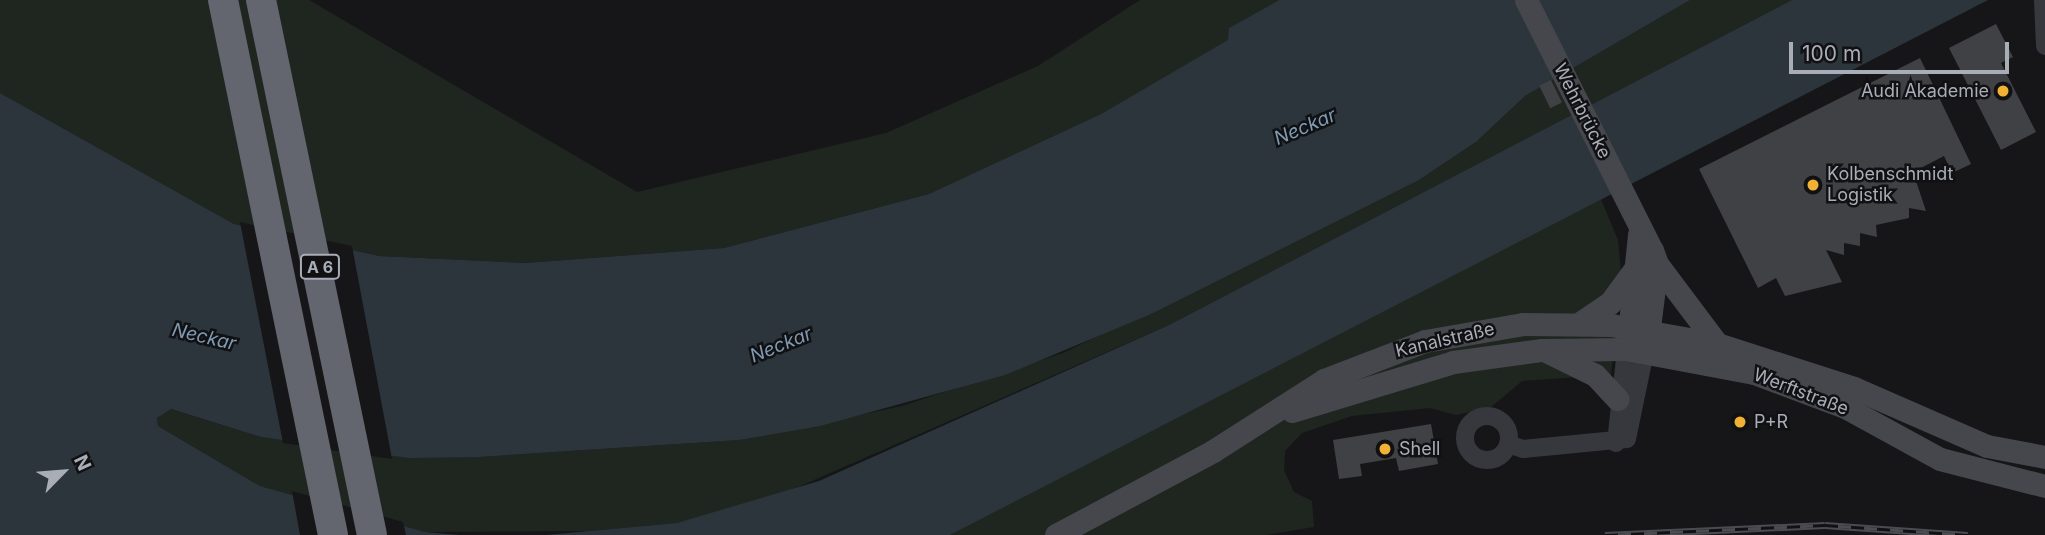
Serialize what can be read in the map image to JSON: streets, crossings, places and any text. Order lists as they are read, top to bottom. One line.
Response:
{"streets":{"highway":["A 6"],"main road":["Wehrbrücke","Kanalstraße","Werftstraße"]},"crossings":[["Wehrbrücke","Werftstraße"],["Kanalstraße","Werftstraße"]],"water":["Neckar"],"places":["Audi Akademie","Kolbenschmidt Logistik","P+R","Shell"],"scale_bar":"100 m","north":"top right"}
